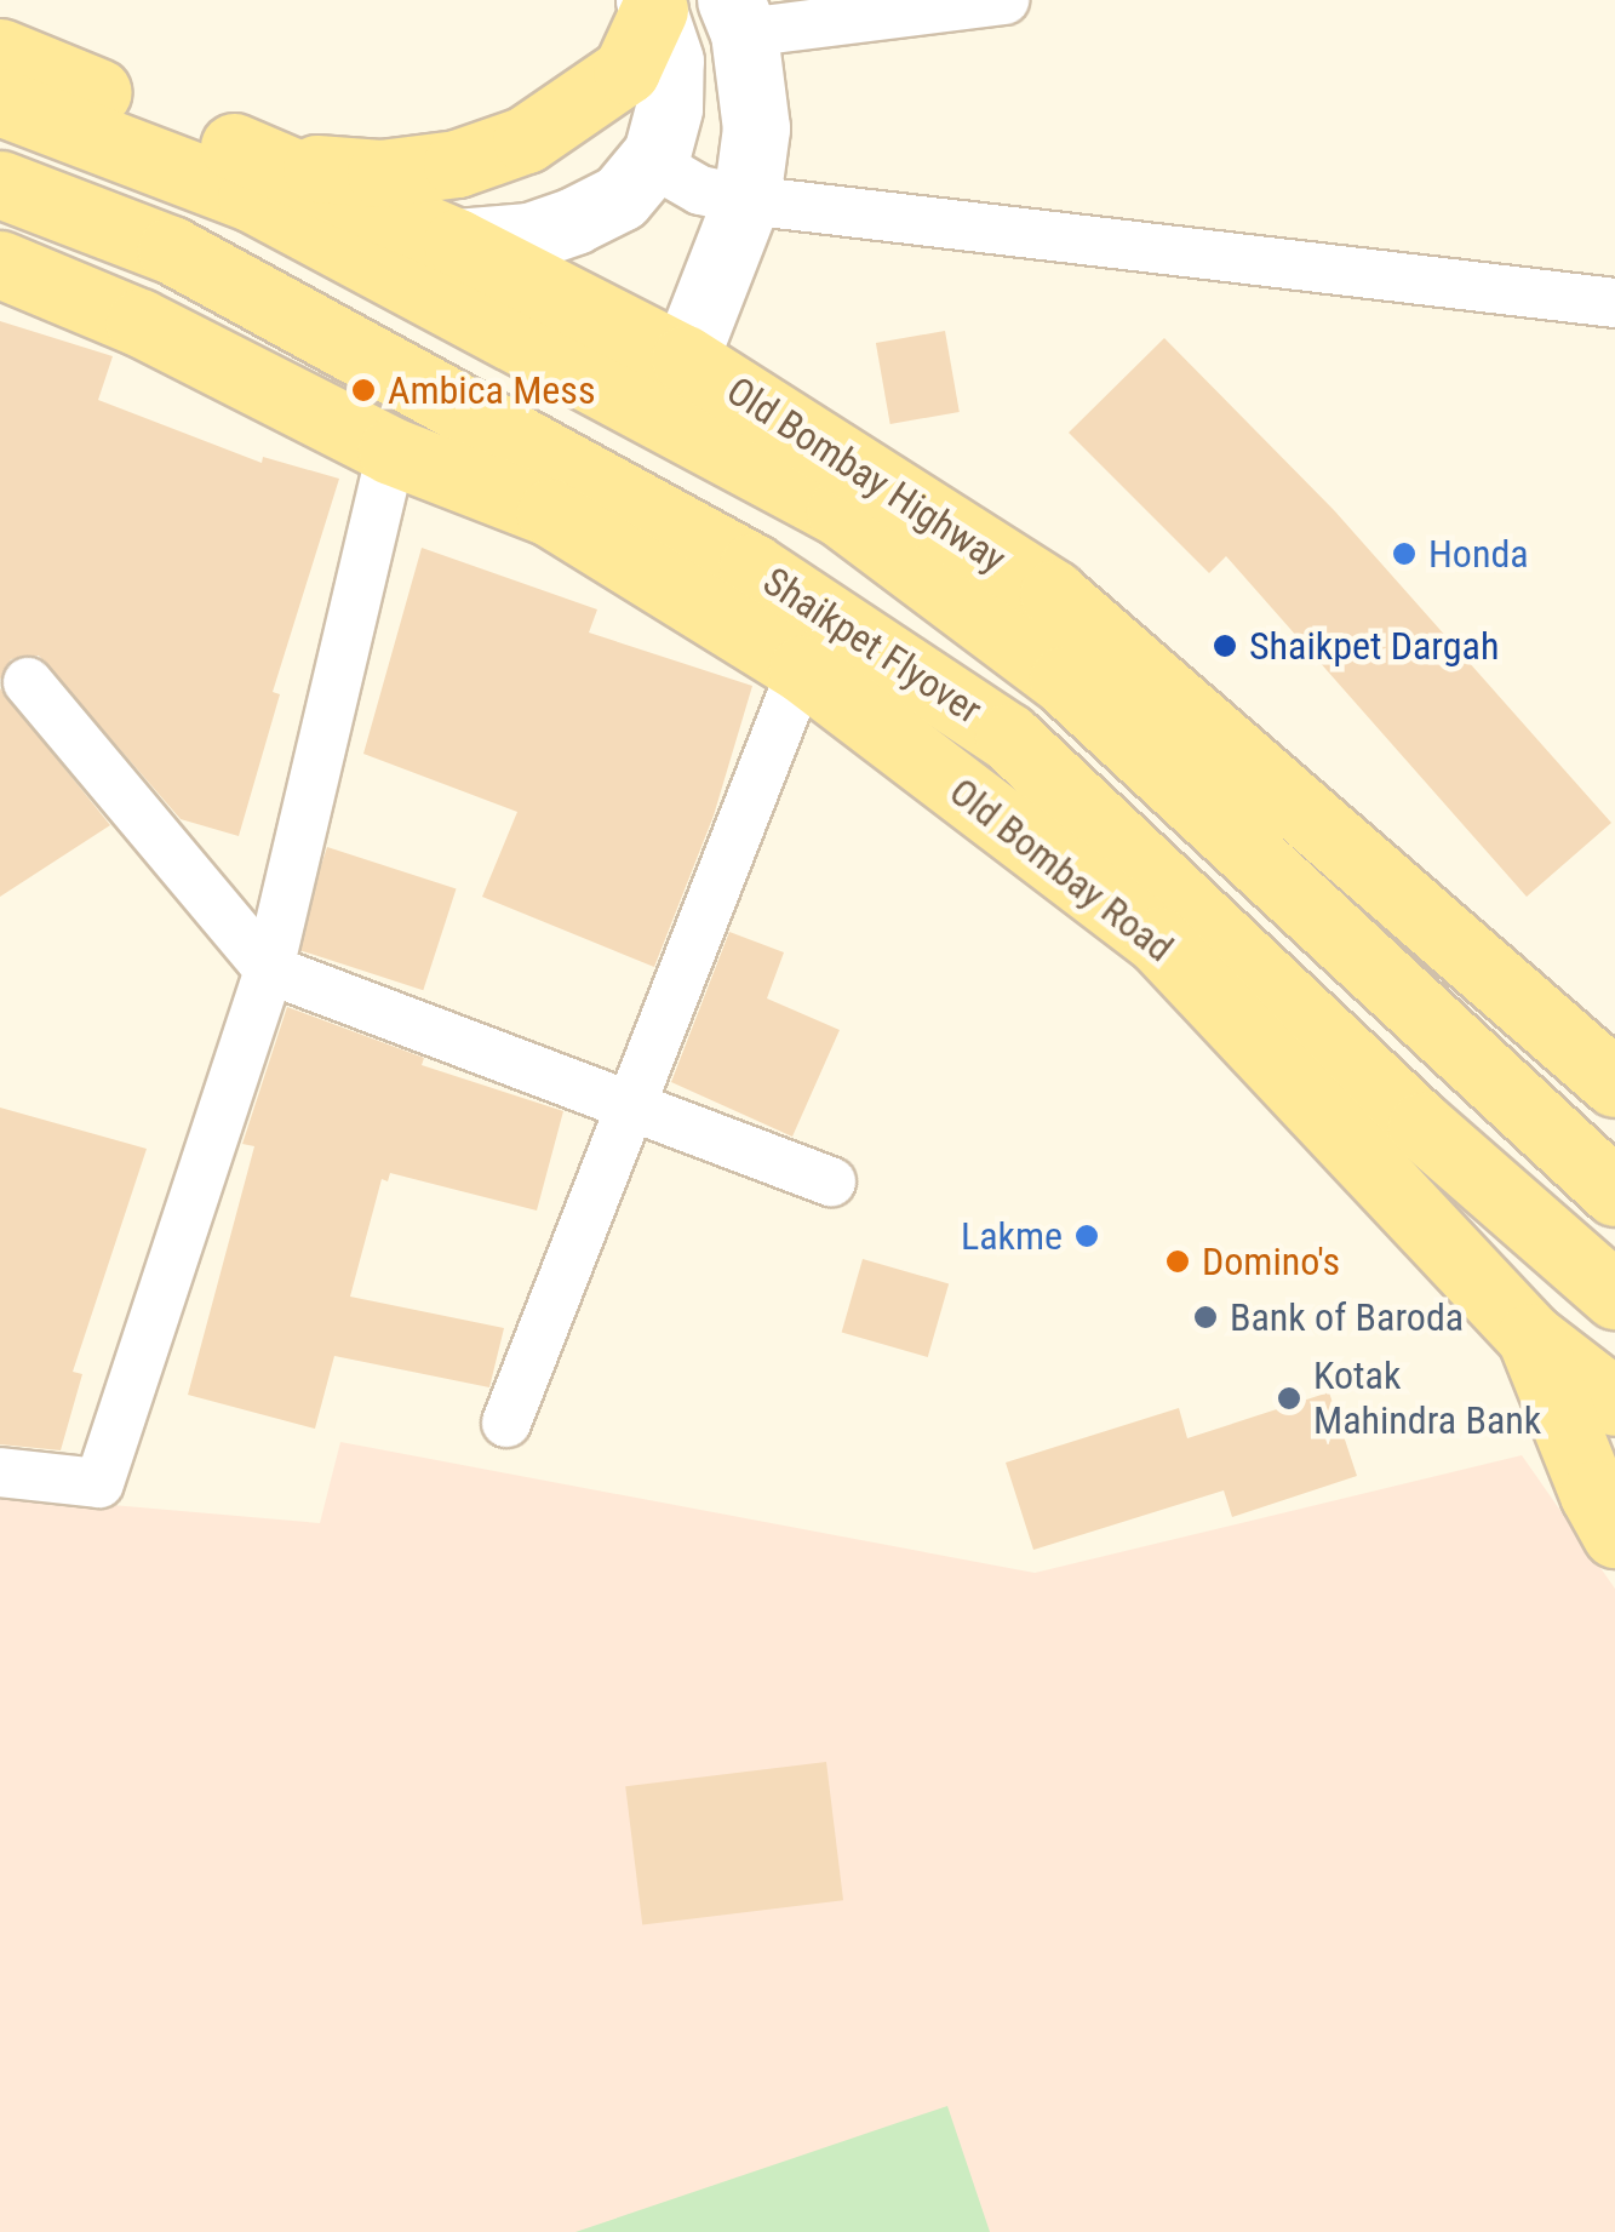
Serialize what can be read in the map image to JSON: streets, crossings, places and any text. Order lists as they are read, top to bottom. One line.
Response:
{"streets":{"main road":["Old Bombay Highway","Shaikpet Flyover","Old Bombay Road"]},"places":["Ambica Mess","Honda","Shaikpet Dargah","Lakme","Domino's","Bank of Baroda","Kotak Mahindra Bank"]}
